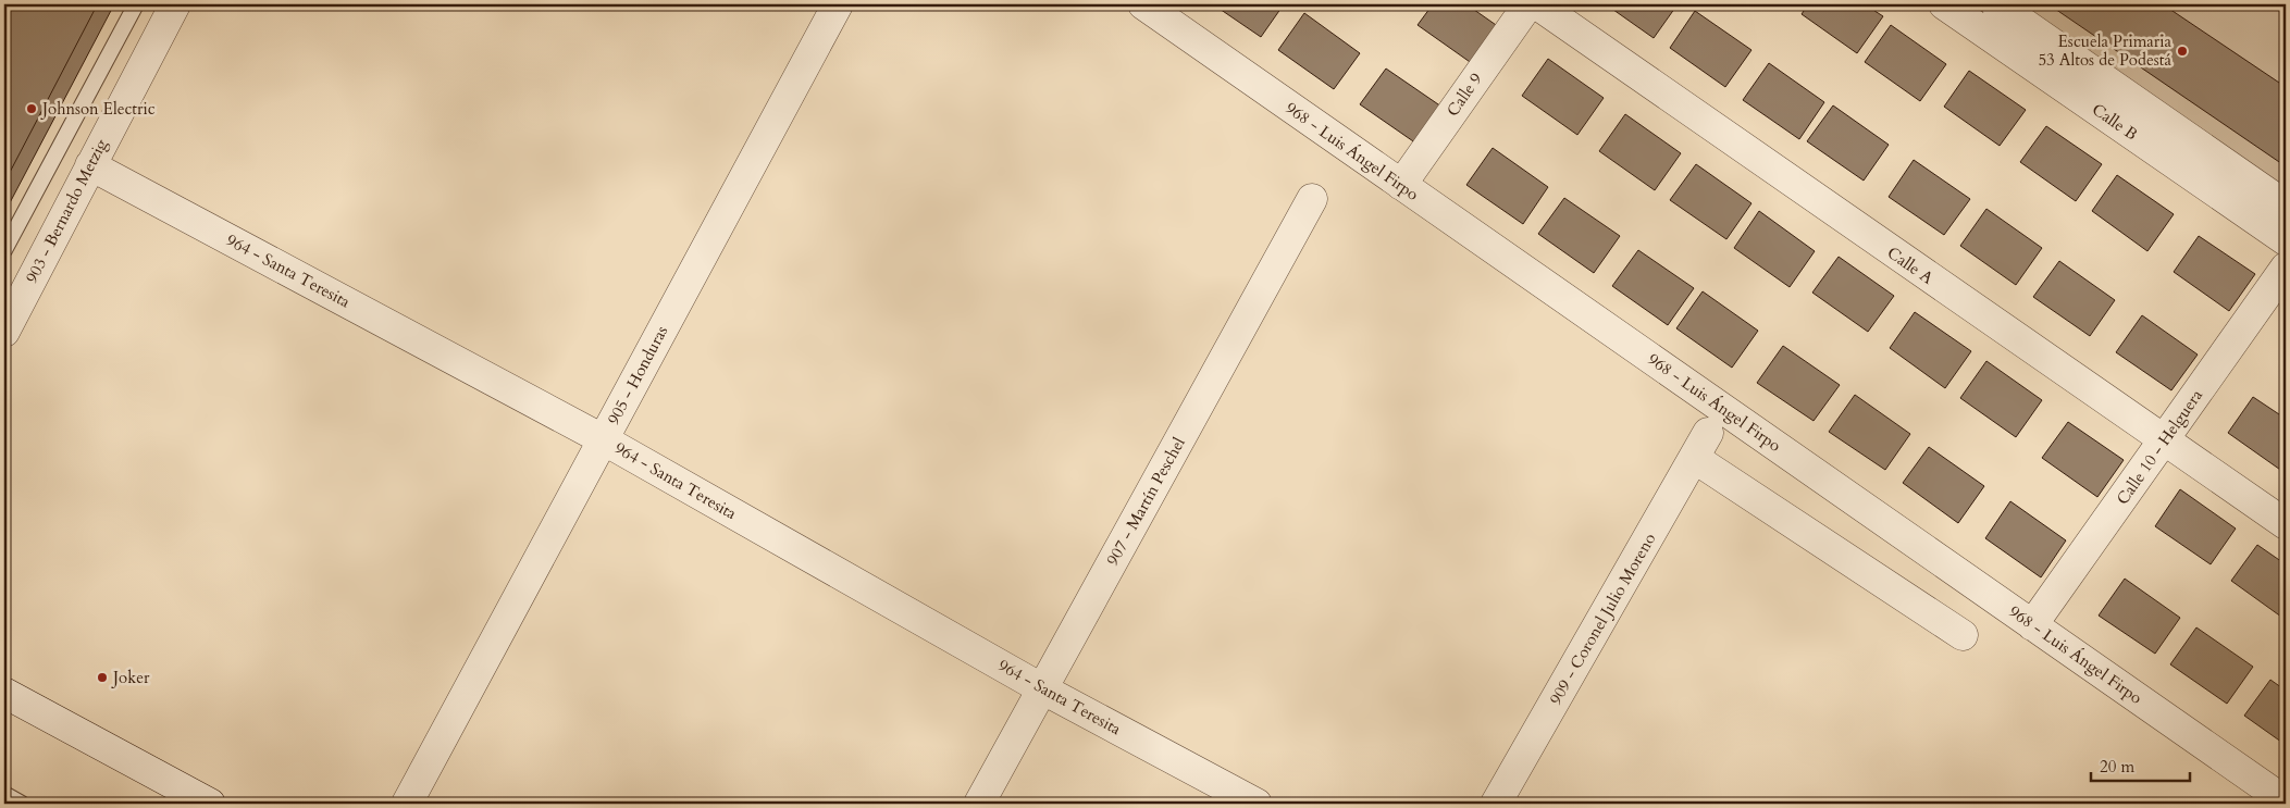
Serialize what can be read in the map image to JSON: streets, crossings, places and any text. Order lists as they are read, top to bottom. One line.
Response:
{"streets":{"street":["Calle 9","Calle B","968 - Luis Ángel Firpo","903 - Bernardo Metzig","Calle A","964 - Santa Teresita","905 - Honduras","Calle 10 - Helguera","907 - Martín Peschel","909 - Coronel Julio Moreno"]},"crossings":[["Calle 9","968 - Luis Ángel Firpo"],["968 - Luis Ángel Firpo","Calle 10 - Helguera"],["903 - Bernardo Metzig","964 - Santa Teresita"],["Calle A","Calle 10 - Helguera"],["964 - Santa Teresita","905 - Honduras"],["964 - Santa Teresita","907 - Martín Peschel"]],"places":["Escuela Primaria 53 Altos de Podestá","Johnson Electric","Joker"],"scale_bar":"20 m"}
